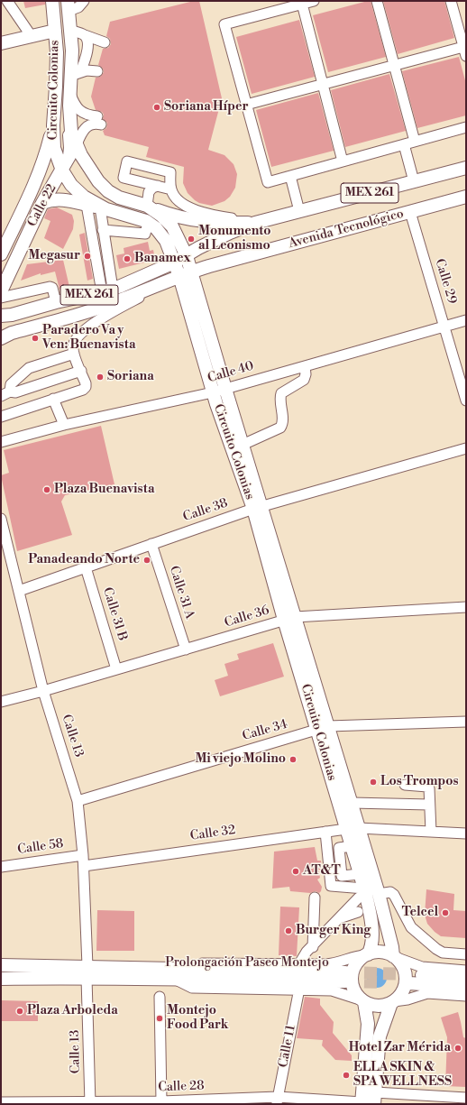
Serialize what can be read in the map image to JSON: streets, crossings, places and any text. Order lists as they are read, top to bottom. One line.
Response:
{"streets":{"main road":["Circuito Colonias","MEX 261","Calle 22","Avenida Tecnológico","Prolongación Paseo Montejo"],"street":["Calle 29","Calle 40","Calle 38","Calle 31 A","Calle 31 B","Calle 36","Calle 34","Calle 13","Calle 32","Calle 58","Calle 11","Calle 28"]},"crossings":[["Circuito Colonias","MEX 261"],["Circuito Colonias","Calle 22"],["Circuito Colonias","Avenida Tecnológico"],["Circuito Colonias","Calle 40"],["Circuito Colonias","Calle 38"],["Circuito Colonias","Calle 36"],["Circuito Colonias","Calle 34"],["Circuito Colonias","Calle 32"],["Circuito Colonias","Prolongación Paseo Montejo"],["Avenida Tecnológico","Calle 29"],["Calle 29","Calle 40"],["Calle 38","Calle 31 A"],["Calle 38","Calle 31 B"],["Calle 38","Calle 13"],["Calle 31 A","Calle 36"],["Calle 31 B","Calle 36"],["Calle 36","Calle 13"],["Calle 34","Calle 13"],["Calle 13","Calle 32"],["Calle 13","Calle 58"],["Calle 13","Prolongación Paseo Montejo"],["Calle 13","Calle 28"],["Prolongación Paseo Montejo","Calle 11"],["Calle 11","Calle 28"]],"places":["Soriana Híper","Monumento al Leonismo","Megasur","Banamex","Paradero Va y Ven: Buenavista","Soriana","Plaza Buenavista","Panadeando Norte","Mi viejo Molino","Los Trompos","AT&T","Telcel","Burger King","Plaza Arboleda","Montejo Food Park","Hotel Zar Mérida","ELLA SKIN & SPA WELLNESS"]}
